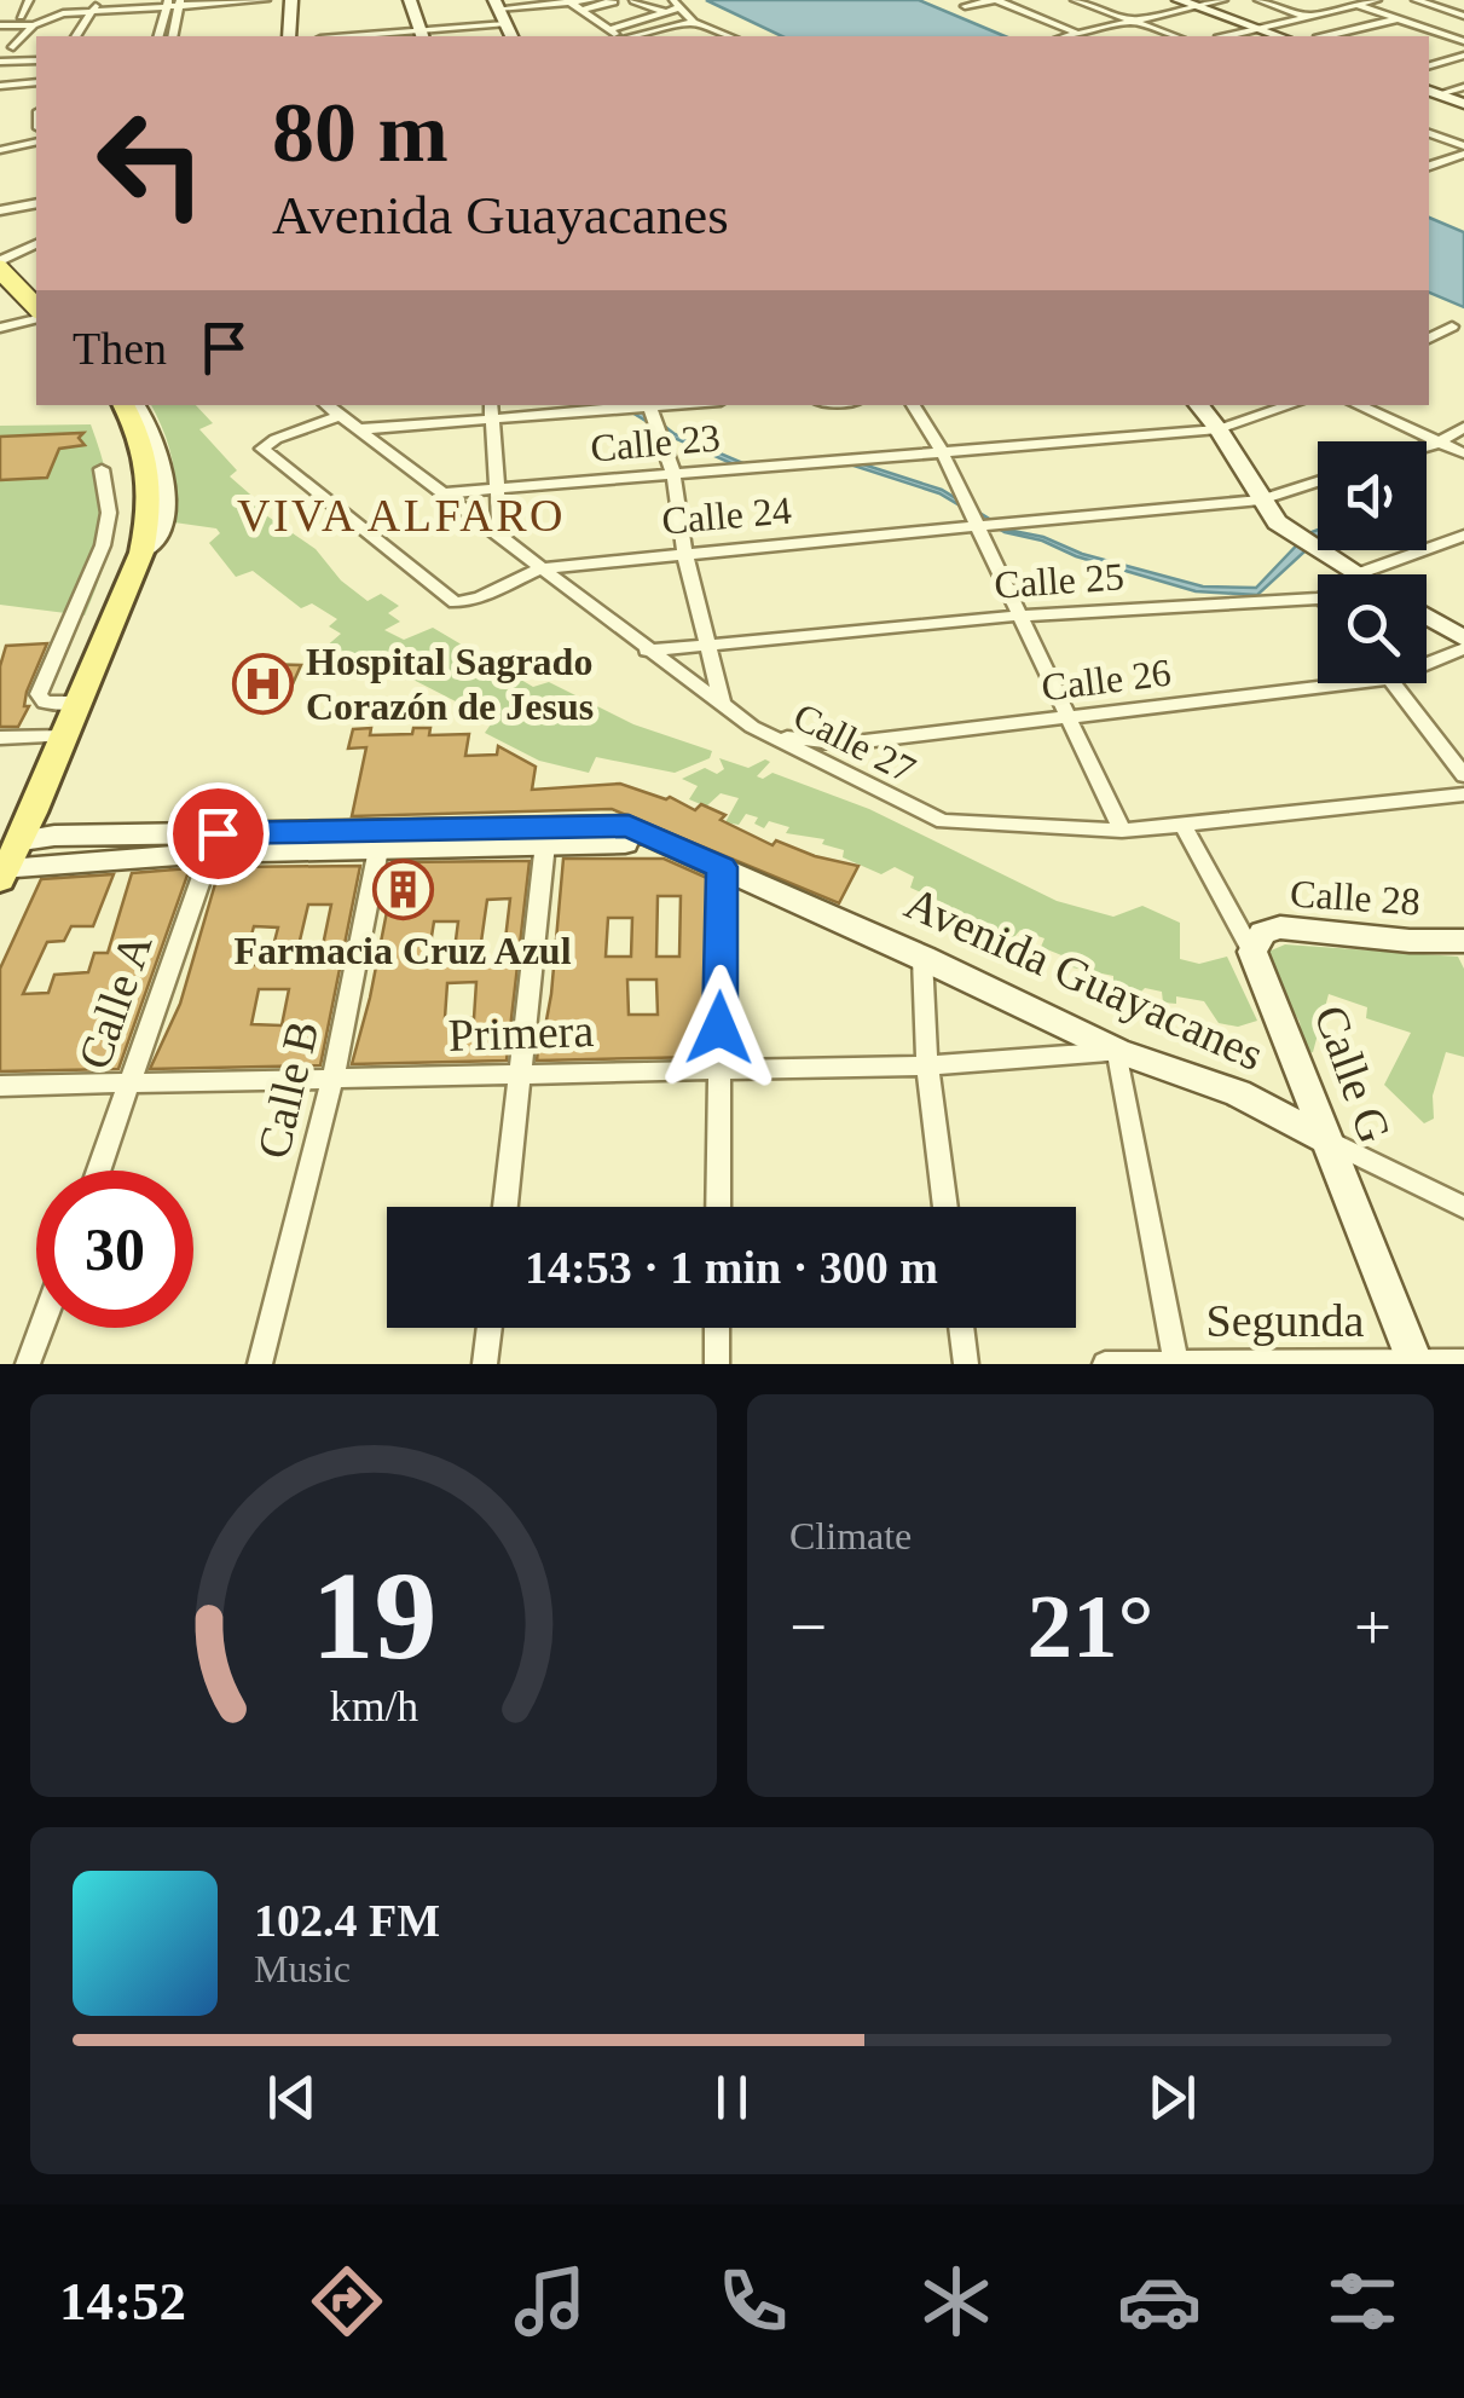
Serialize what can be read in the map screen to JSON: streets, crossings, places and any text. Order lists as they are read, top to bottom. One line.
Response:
{"streets":{"street":["Calle 23","Calle 24","Calle 25","Calle 26","Calle 27","Calle 28","Avenida Guayacanes","Calle A","Primera","Calle G","Calle B","Segunda"]},"crossings":[["Calle 23","Calle 27"],["Calle 24","Calle 27"],["Calle 25","Calle 27"],["Calle 26","Calle 27"],["Calle 27","Calle G"],["Calle 28","Calle G"],["Avenida Guayacanes","Calle A"],["Avenida Guayacanes","Primera"],["Avenida Guayacanes","Calle G"],["Avenida Guayacanes","Calle B"],["Calle A","Primera"],["Primera","Calle B"],["Calle G","Segunda"]],"districts":["VIVA ALFARO"],"places":{"hospital":["Hospital Sagrado Corazón de Jesus"],"building":["Farmacia Cruz Azul"]},"page":{"turn":["80 m","Avenida Guayacanes"],"then":"Then","limit":"30","trip":"14:53 · 1 min · 300 m","tile":"Climate","heat":["−","21°","+"],"song":["102.4 FM","Music"],"tabs":"14:52","gauge":["19","km/h"]}}
